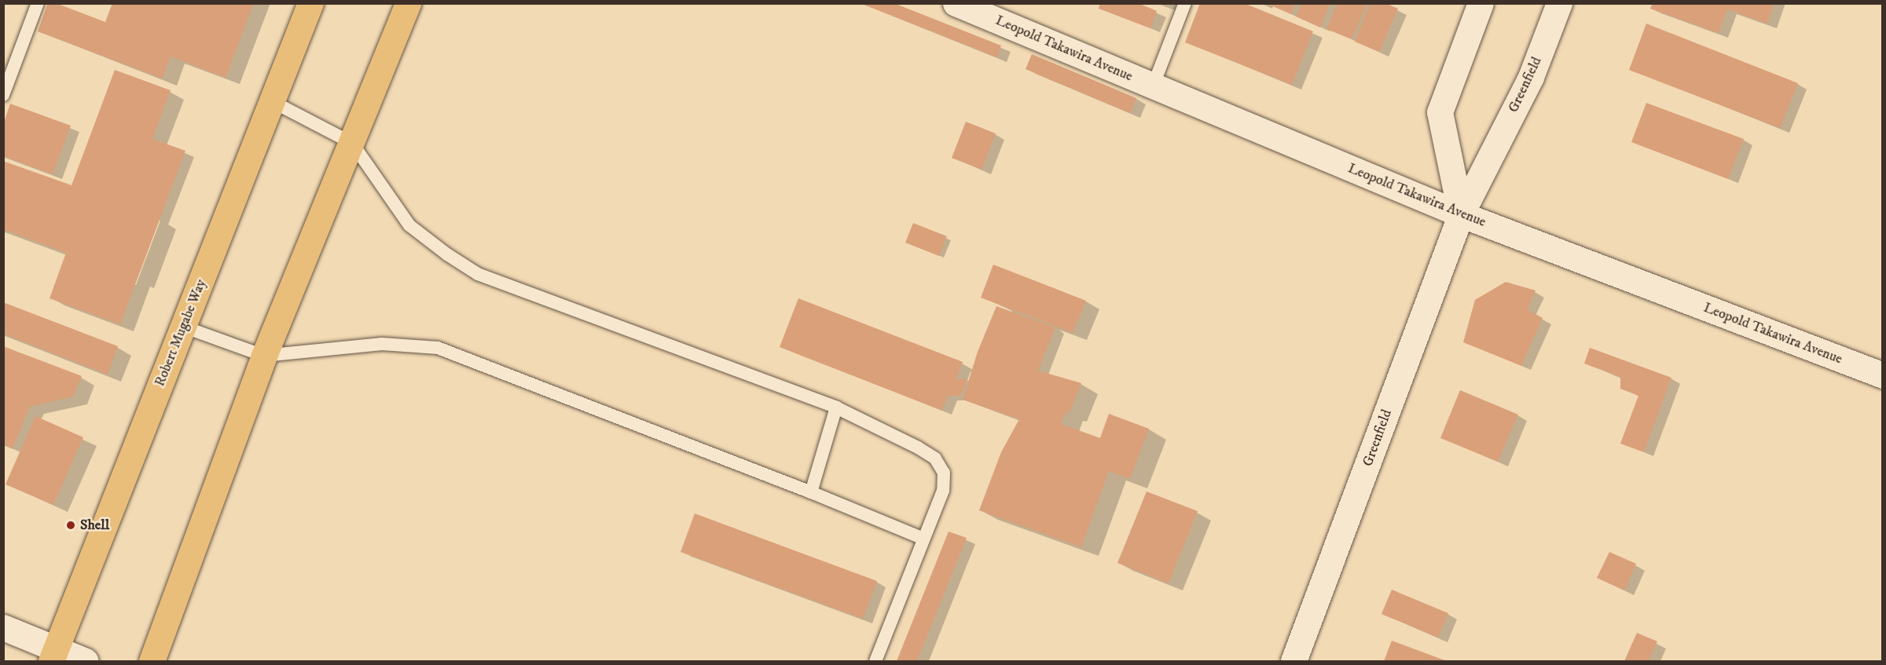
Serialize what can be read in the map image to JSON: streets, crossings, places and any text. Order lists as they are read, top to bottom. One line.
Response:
{"streets":{"highway":["Robert Mugabe Way"],"street":["Leopold Takawira Avenue","Greenfield"]},"crossings":[["Leopold Takawira Avenue","Greenfield"]],"places":["Shell"]}
